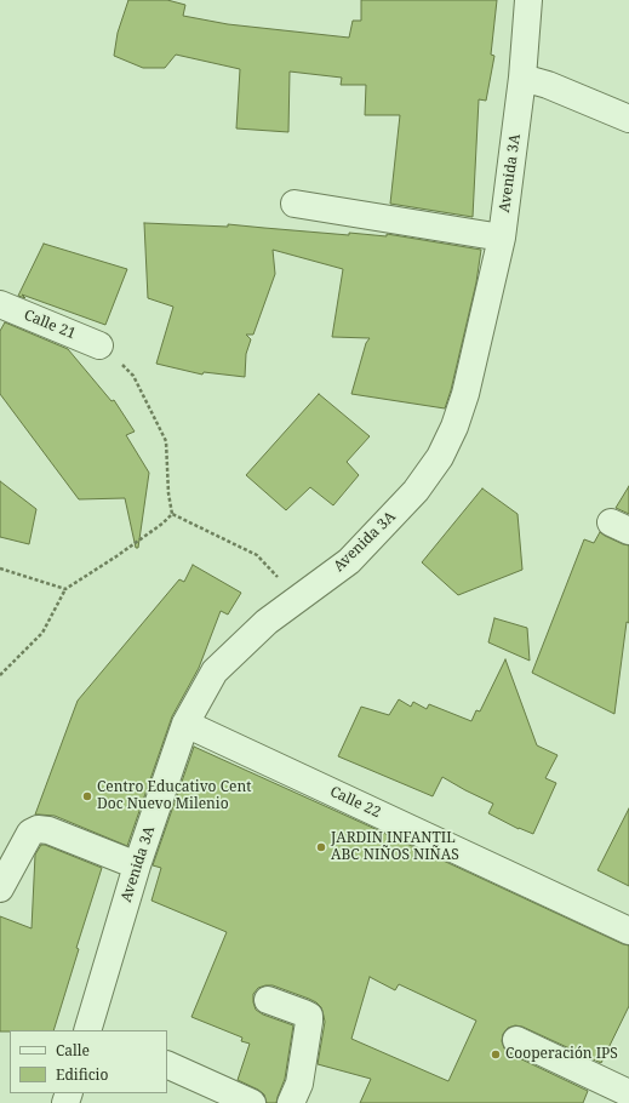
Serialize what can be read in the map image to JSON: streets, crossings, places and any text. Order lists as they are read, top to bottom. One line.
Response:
{"streets":{"street":["Avenida 3A","Calle 21","Calle 22"]},"crossings":[["Avenida 3A","Calle 22"]],"places":["Centro Educativo Cent Doc Nuevo Milenio","JARDIN INFANTIL ABC NIÑOS NIÑAS","Cooperación IPS"],"legend":["Calle","Edificio"]}
